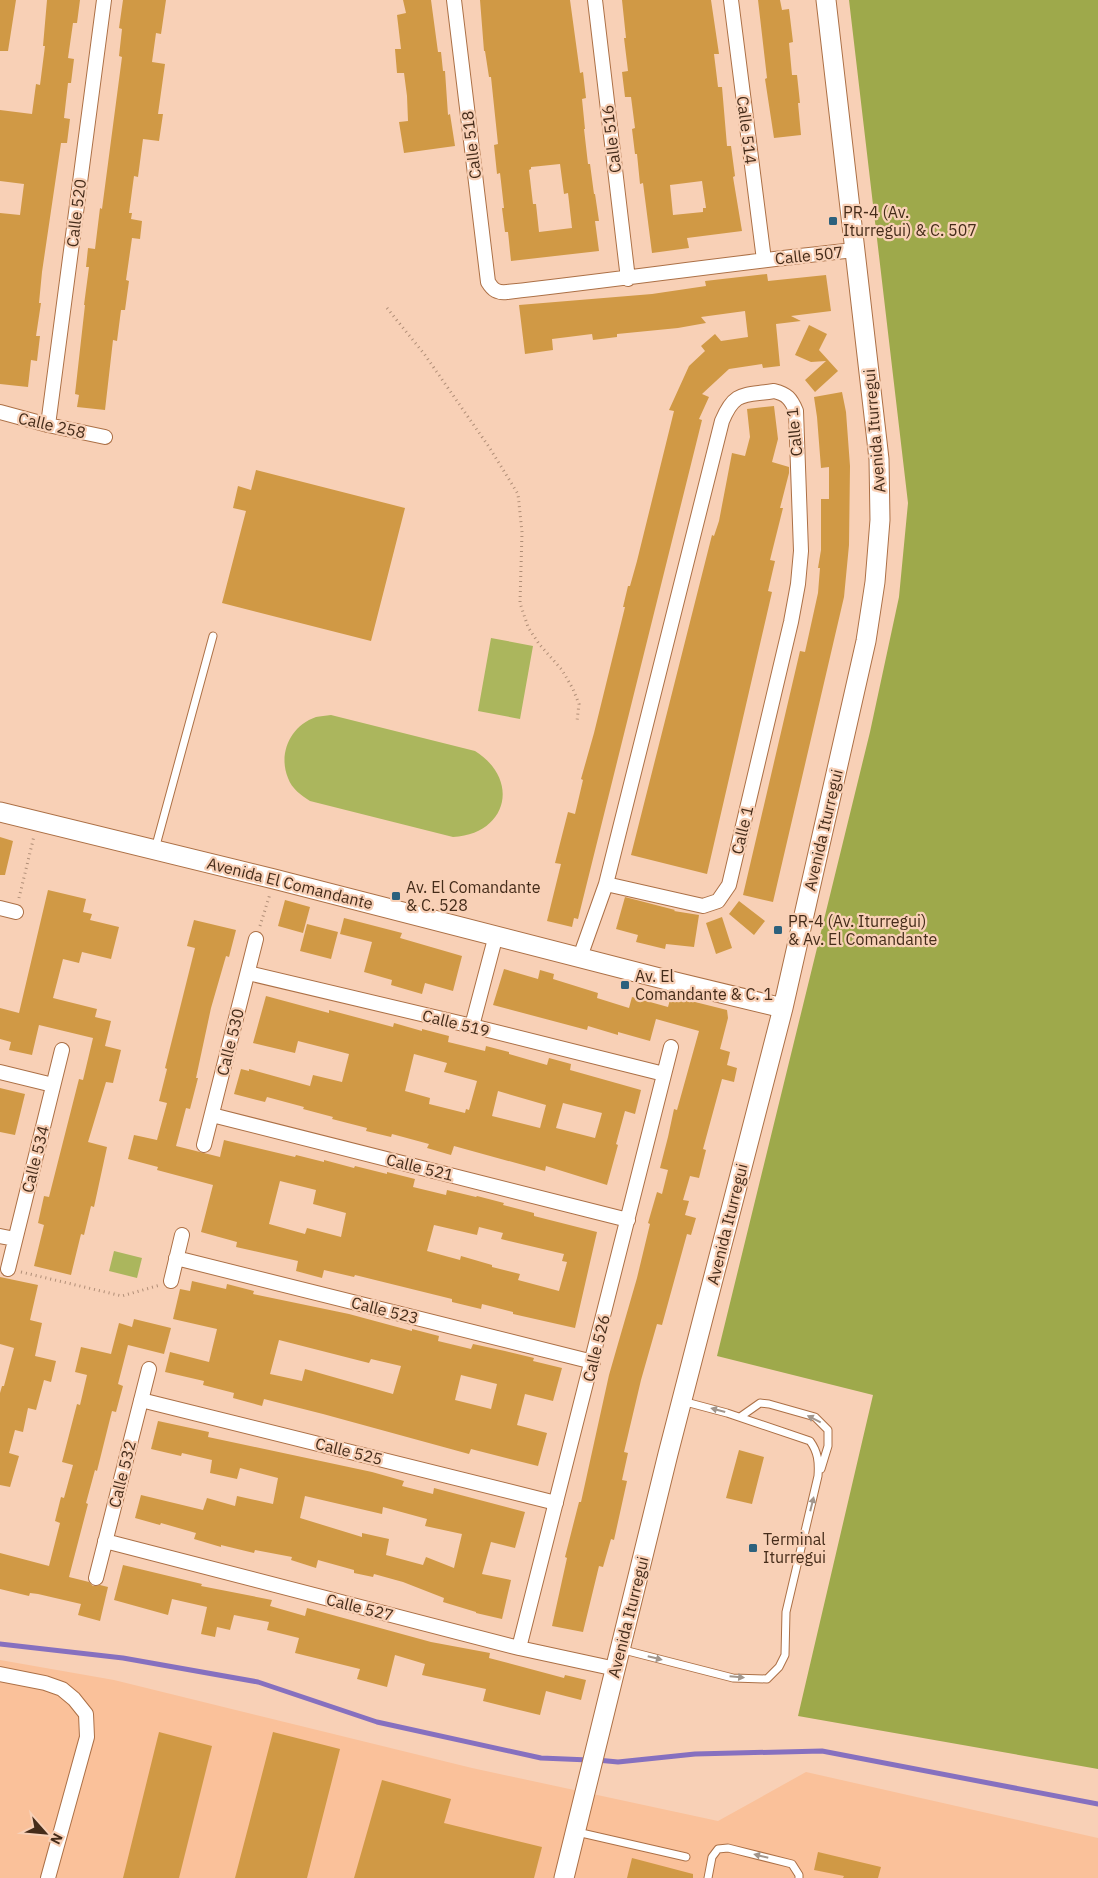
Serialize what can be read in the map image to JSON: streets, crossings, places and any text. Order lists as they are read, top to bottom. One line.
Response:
{"streets":{"street":["Calle 514","Calle 516","Calle 518","Calle 520","Calle 507","Calle 258","Avenida Iturregui","Calle 1","Avenida El Comandante","Calle 519","Calle 530","Calle 534","Calle 521","Calle 523","Calle 526","Calle 525","Calle 532","Calle 527"]},"crossings":[["Calle 514","Calle 507"],["Calle 516","Calle 507"],["Calle 518","Calle 507"],["Calle 520","Calle 258"],["Calle 507","Avenida Iturregui"],["Avenida Iturregui","Avenida El Comandante"],["Avenida Iturregui","Calle 527"],["Calle 1","Avenida El Comandante"],["Calle 519","Calle 530"],["Calle 519","Calle 526"],["Calle 530","Calle 521"],["Calle 521","Calle 526"],["Calle 523","Calle 526"],["Calle 526","Calle 525"],["Calle 526","Calle 527"],["Calle 525","Calle 532"],["Calle 532","Calle 527"]],"places":{"transit":["PR-4 (Av. Iturregui) & C. 507","Av. El Comandante & C. 528","PR-4 (Av. Iturregui) & Av. El Comandante","Av. El Comandante & C. 1","Terminal Iturregui"]},"north":"bottom right"}
